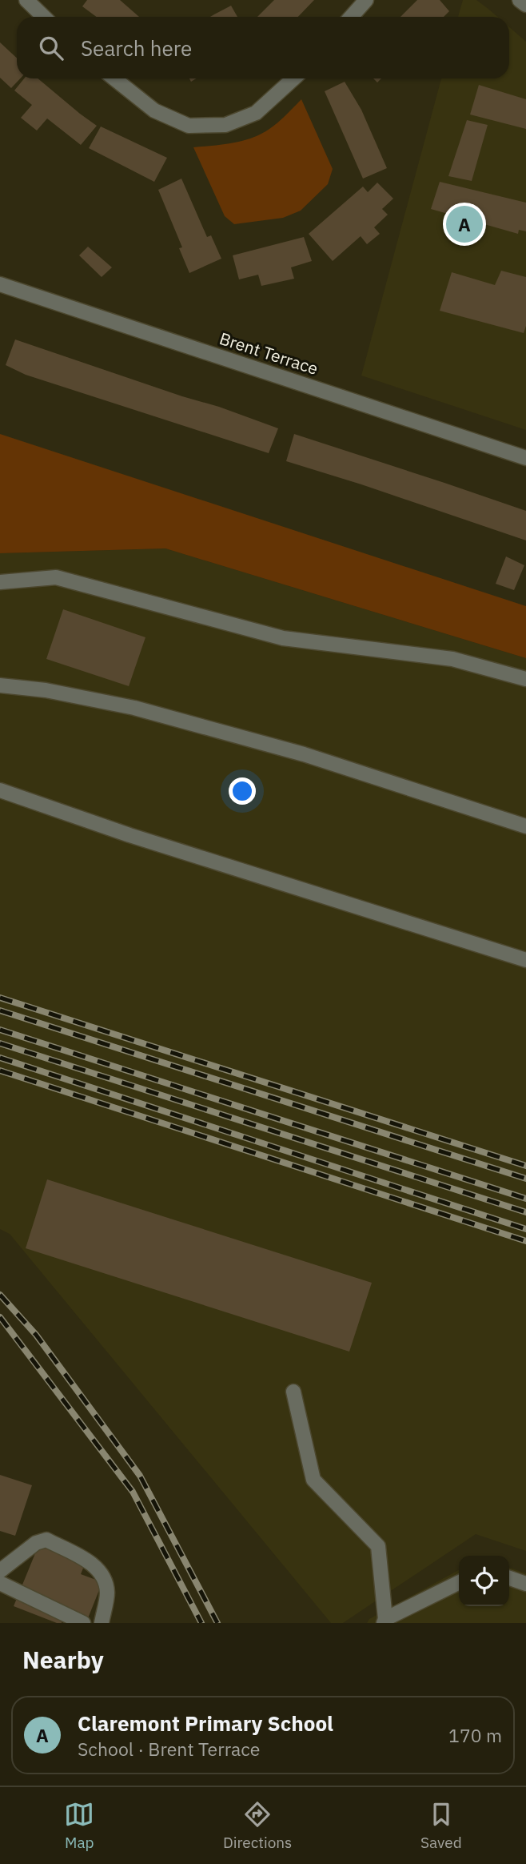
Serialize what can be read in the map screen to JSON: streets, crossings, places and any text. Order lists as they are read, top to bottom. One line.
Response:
{"streets":{"street":["Brent Terrace"]},"page":{"search":"Search here","pins":"A","heading":"Nearby","list":[{"mark":"A","name":"Claremont Primary School","note":"School · Brent Terrace","value":"170 m"}],"nav":["Map","Directions","Saved"]}}
